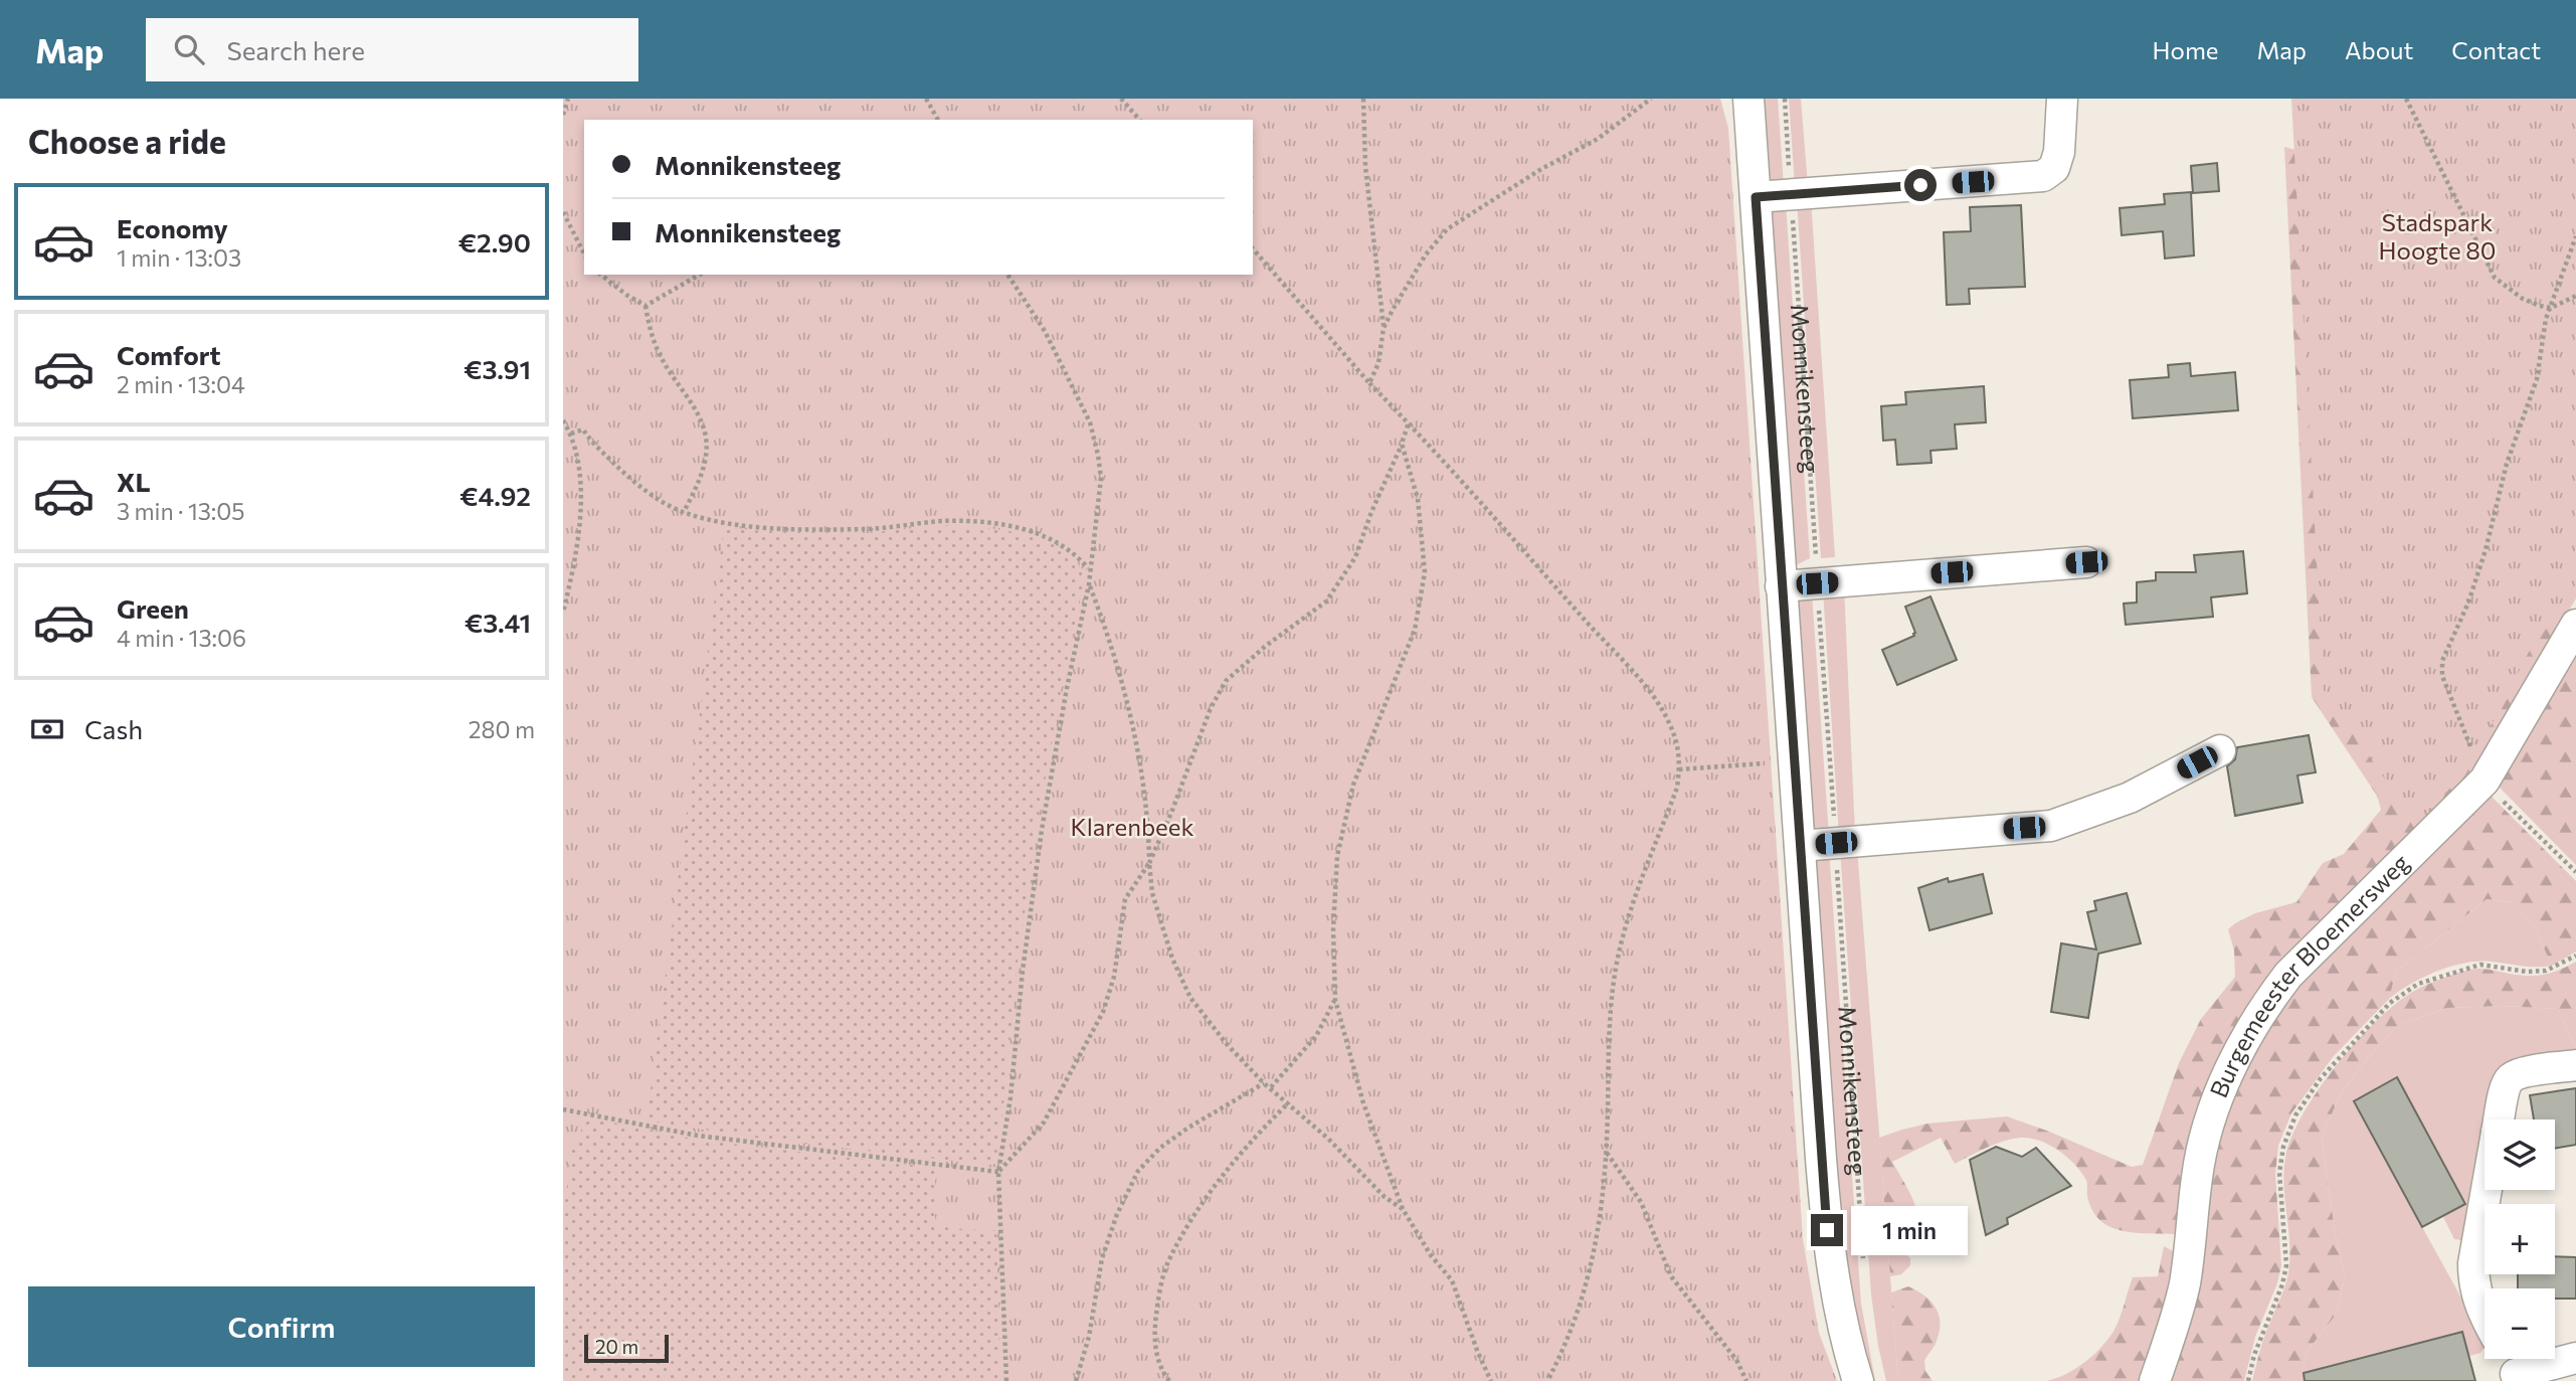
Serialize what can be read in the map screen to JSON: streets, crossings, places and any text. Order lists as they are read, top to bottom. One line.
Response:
{"streets":{"street":["Monnikensteeg","Burgemeester Bloemersweg"]},"parks":["Stadspark Hoogte 80","Klarenbeek"],"scale_bar":"20 m","page":{"header":"Map","search":"Search here","nav":["Home","Map","About","Contact"],"heading":"Choose a ride","banner":["Monnikensteeg","Monnikensteeg"],"list":[{"name":"Economy","note":"1 min · 13:03","value":"€2.90"},{"name":"Comfort","note":"2 min · 13:04","value":"€3.91"},{"name":"XL","note":"3 min · 13:05","value":"€4.92"},{"name":"Green","note":"4 min · 13:06","value":"€3.41"}],"pay":["Cash","280 m"],"map_buttons":["+","−"],"bubble":"1 min","buttons":"Confirm","scale":"20 m"}}
